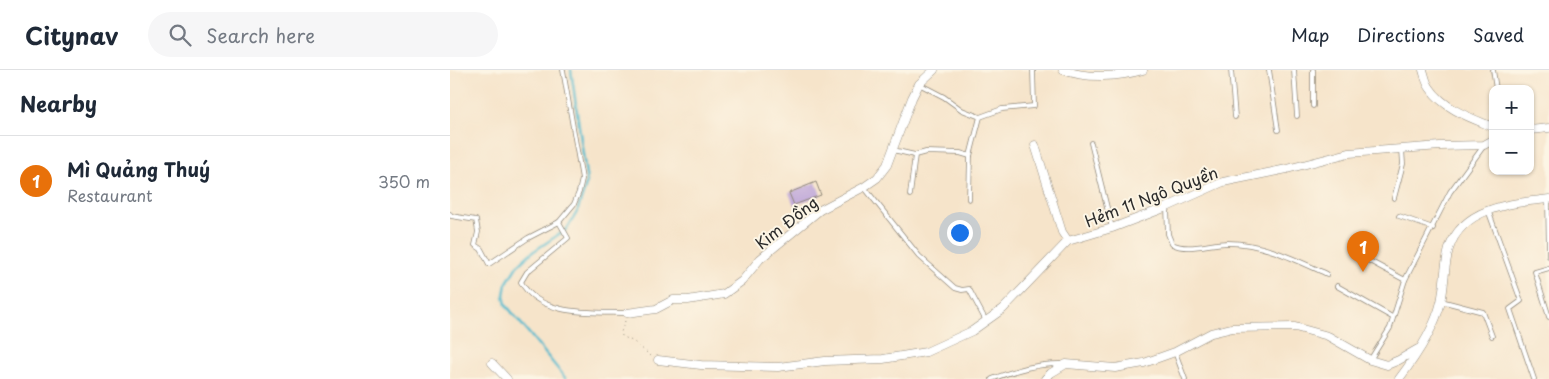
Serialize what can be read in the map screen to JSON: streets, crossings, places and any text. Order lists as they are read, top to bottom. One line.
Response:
{"streets":{"street":["Hẻm 11 Ngô Quyền","Kim Đồng"]},"page":{"header":"Citynav","search":"Search here","nav":["Map","Directions","Saved"],"heading":"Nearby","map_buttons":["+","−"],"list":[{"mark":"1","name":"Mì Quảng Thuý","note":"Restaurant","value":"350 m"}],"pins":"1"}}
